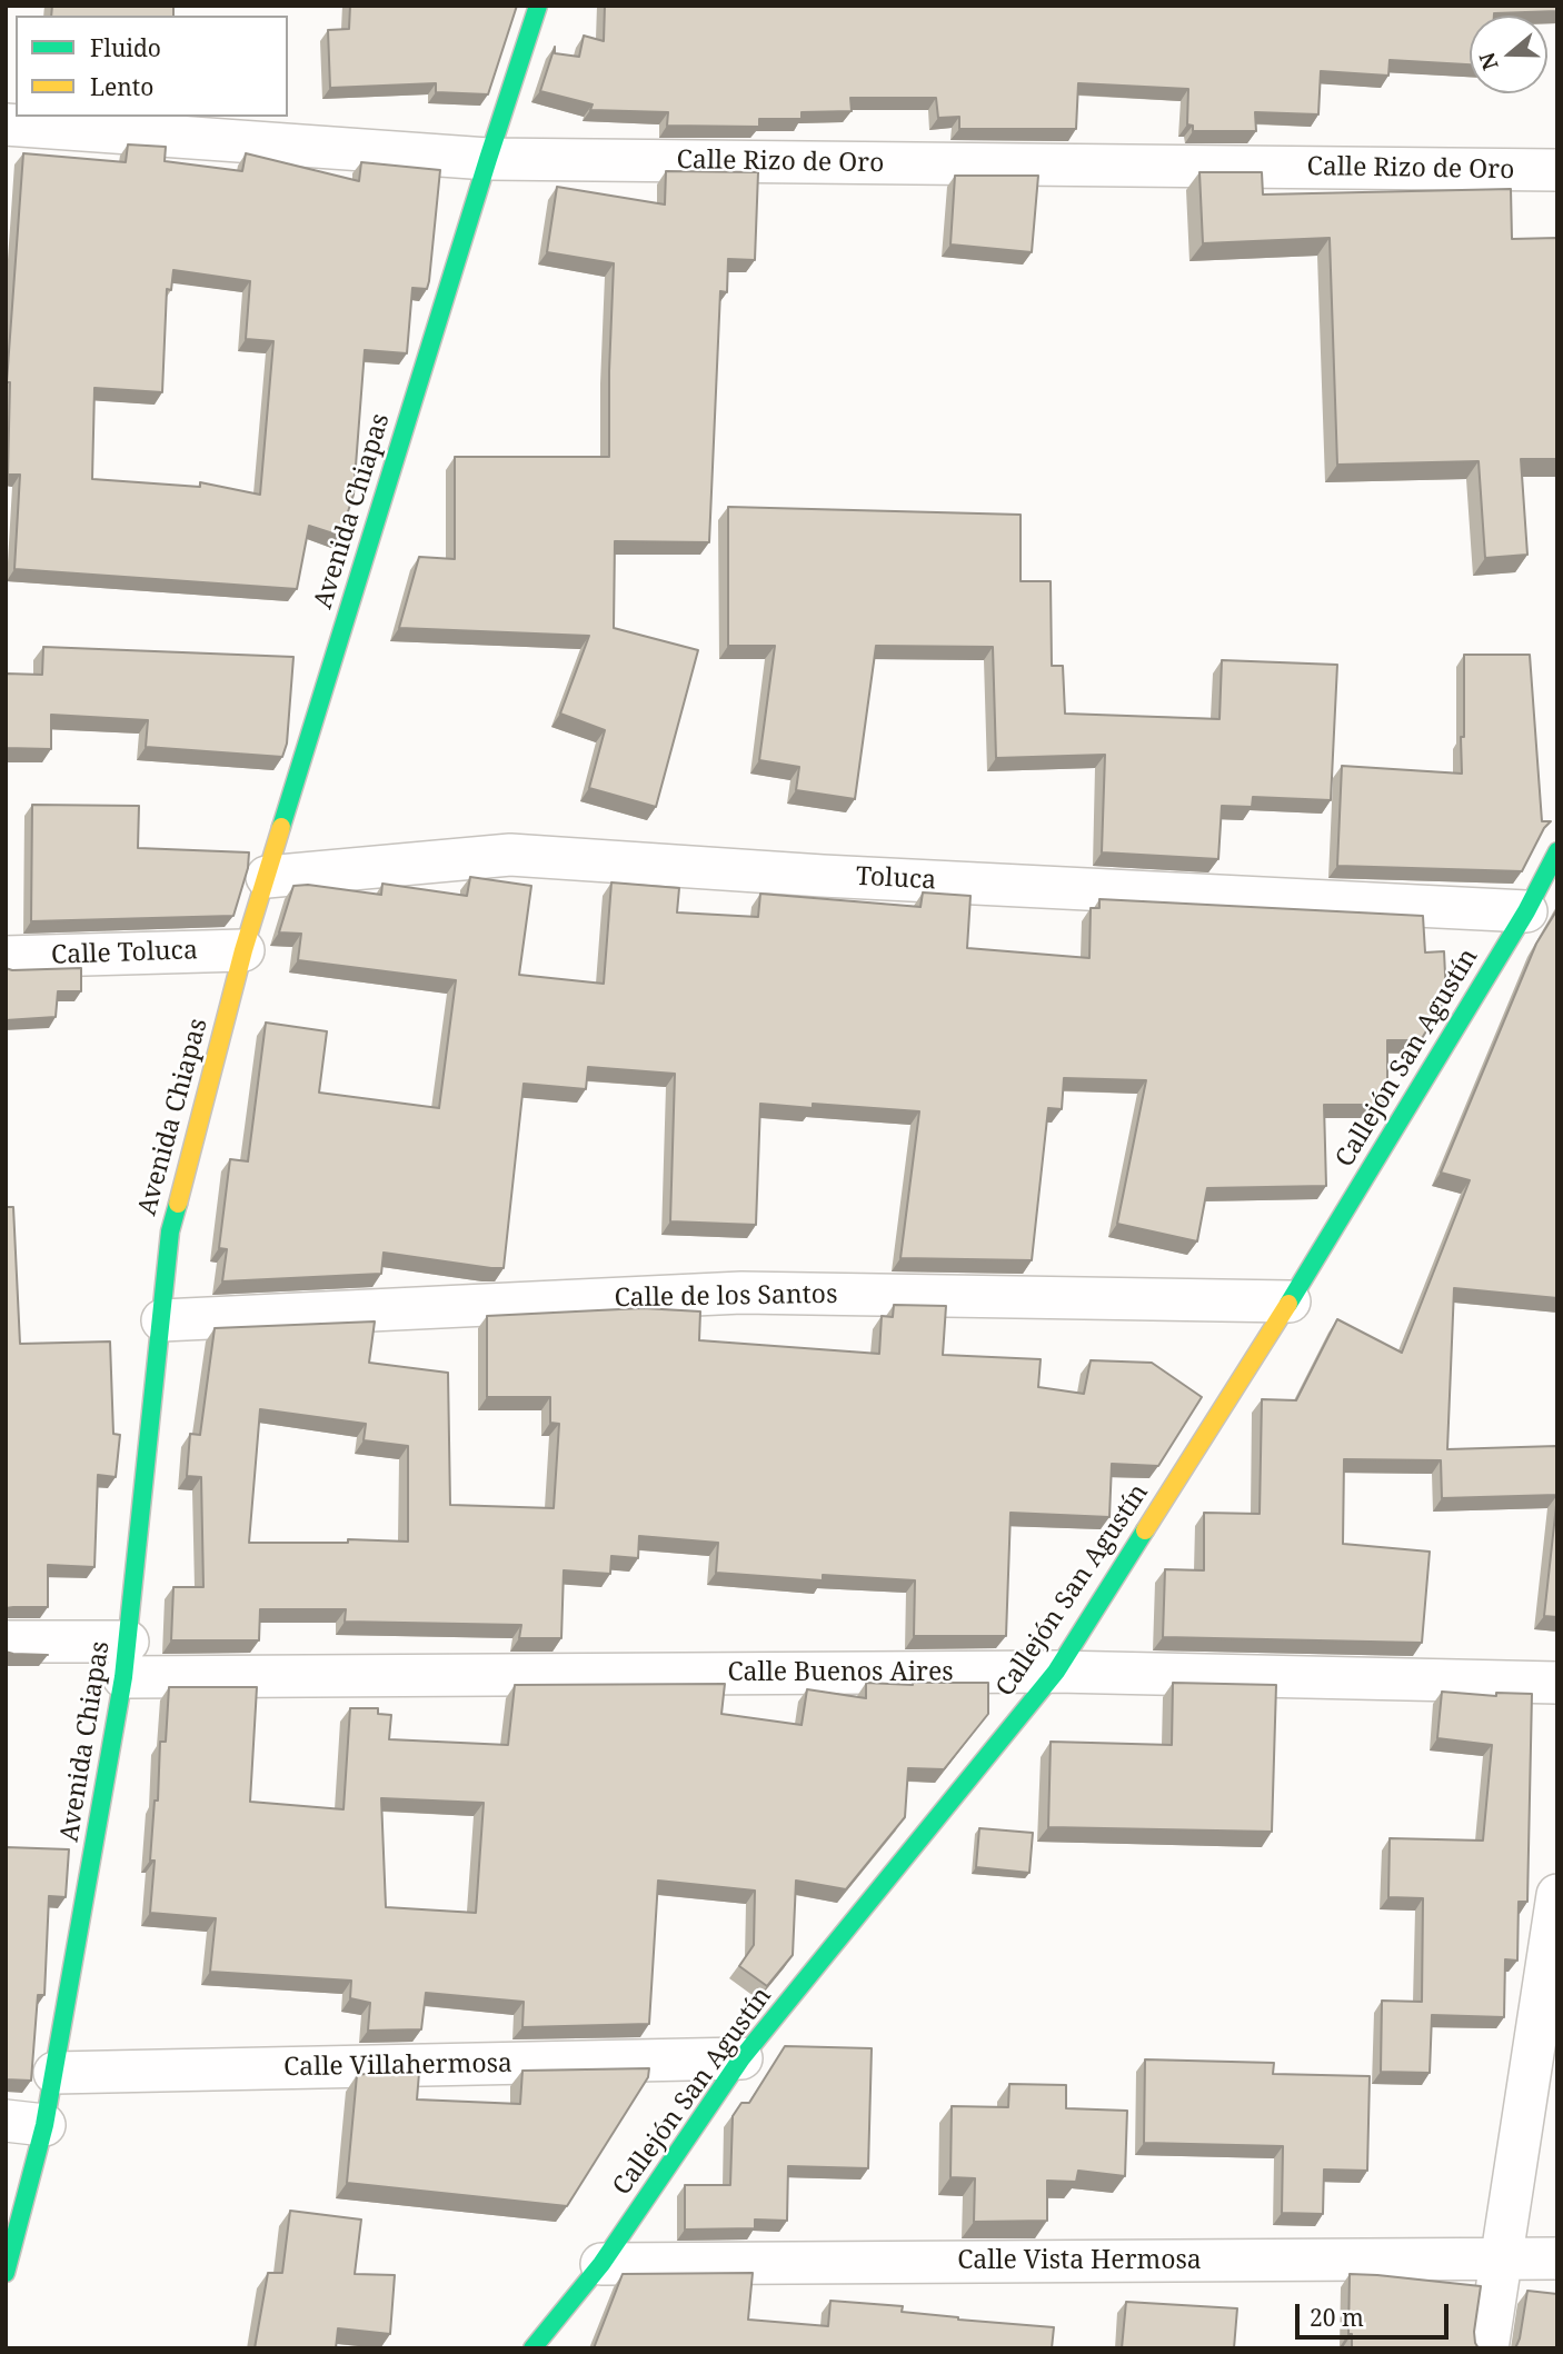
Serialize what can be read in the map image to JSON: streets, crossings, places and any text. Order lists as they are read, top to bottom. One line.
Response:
{"streets":{"street":["Calle Rizo de Oro","Avenida Chiapas","Toluca","Calle Toluca","Callejón San Agustín","Calle de los Santos","Calle Buenos Aires","Calle Villahermosa","Calle Vista Hermosa"]},"crossings":[["Calle Rizo de Oro","Avenida Chiapas"],["Avenida Chiapas","Toluca"],["Avenida Chiapas","Calle Toluca"],["Avenida Chiapas","Calle de los Santos"],["Avenida Chiapas","Calle Buenos Aires"],["Avenida Chiapas","Calle Villahermosa"],["Toluca","Callejón San Agustín"],["Callejón San Agustín","Calle de los Santos"],["Callejón San Agustín","Calle Buenos Aires"],["Callejón San Agustín","Calle Villahermosa"],["Callejón San Agustín","Calle Vista Hermosa"]],"legend":["Fluido","Lento"],"scale_bar":"20 m","north":"left"}
